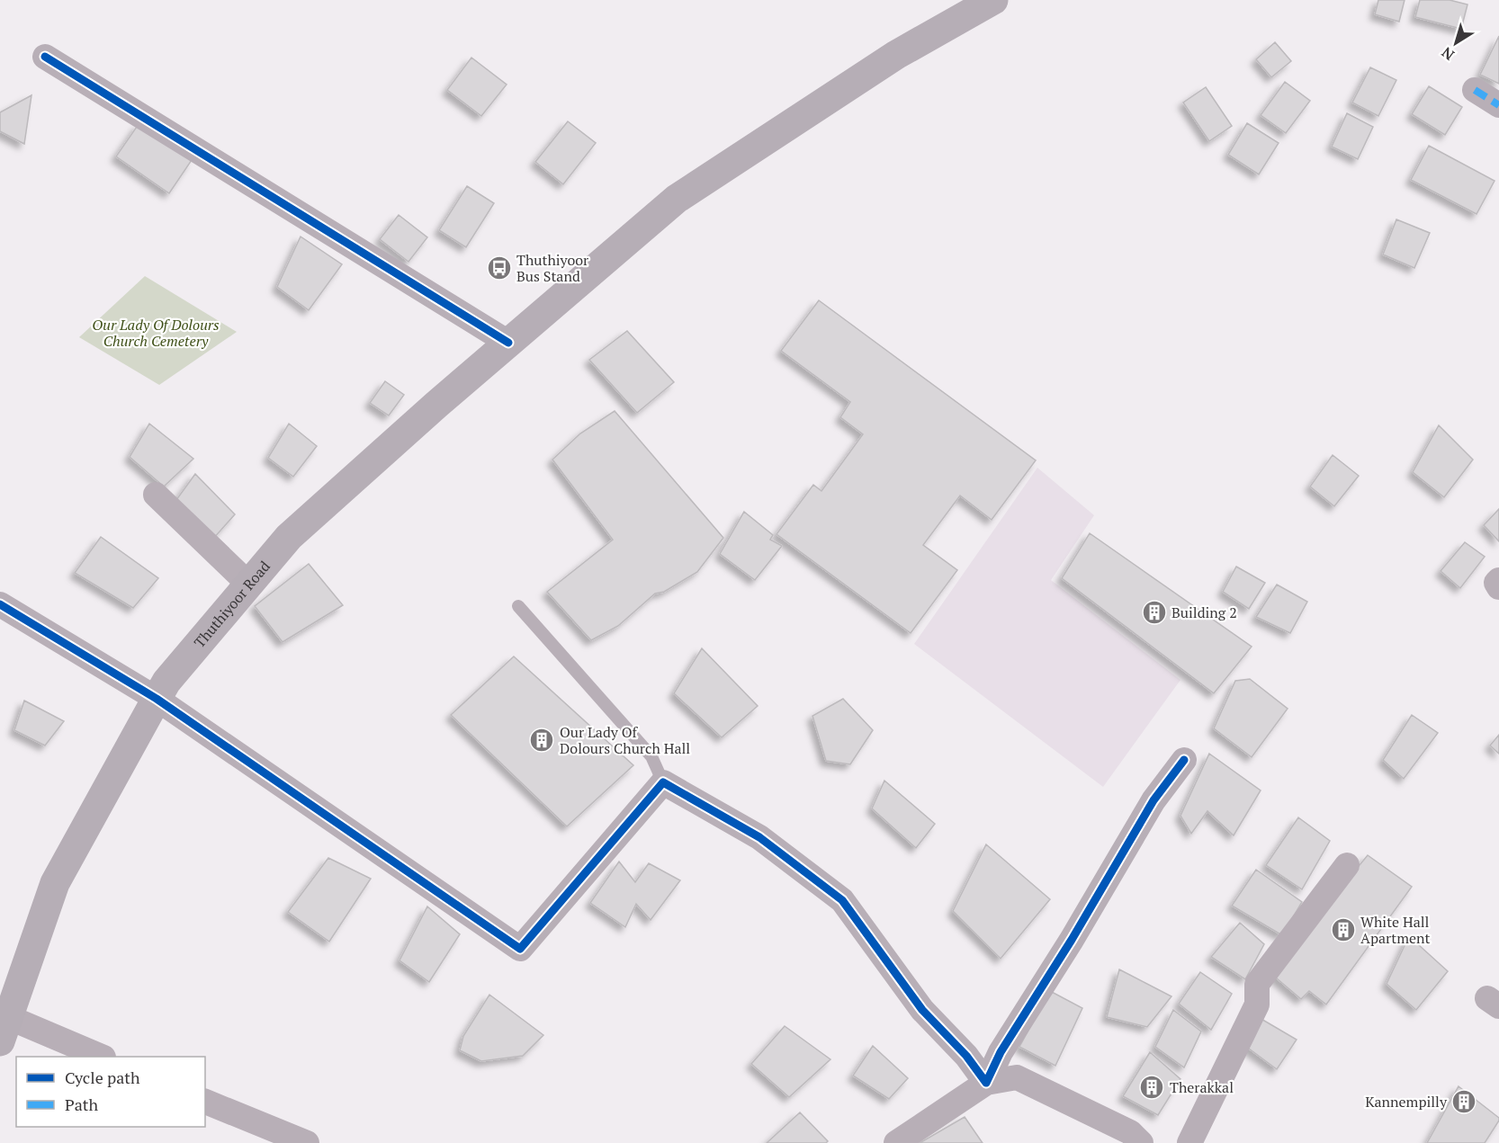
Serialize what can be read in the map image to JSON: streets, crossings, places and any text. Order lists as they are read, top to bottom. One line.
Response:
{"streets":{"main road":["Thuthiyoor Road"]},"parks":["Our Lady Of Dolours Church Cemetery"],"places":{"bus stop":["Thuthiyoor Bus Stand"],"building":["Building 2","Our Lady Of Dolours Church Hall","White Hall Apartment","Therakkal","Kannempilly"]},"legend":["Cycle path","Path"],"north":"bottom left"}
